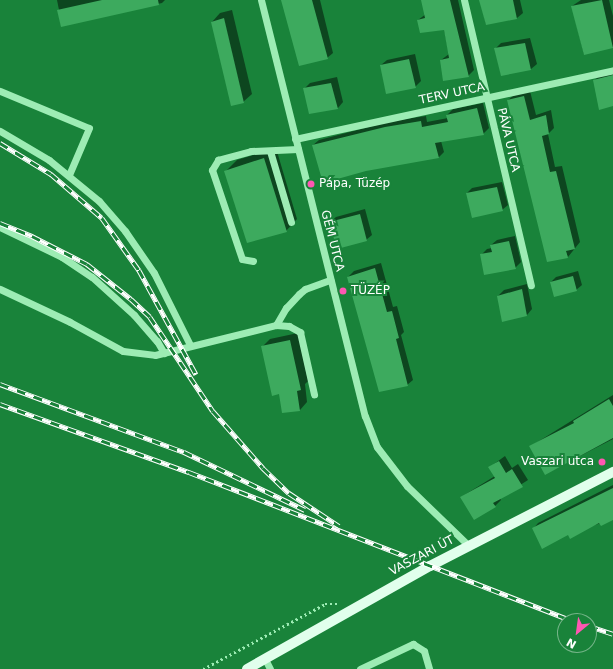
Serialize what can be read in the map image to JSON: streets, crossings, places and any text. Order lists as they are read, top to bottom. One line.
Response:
{"streets":{"main road":["VASZARI ÚT"],"street":["TERV UTCA","PÁVA UTCA","GÉM UTCA"]},"crossings":[["TERV UTCA","PÁVA UTCA"],["TERV UTCA","GÉM UTCA"],["GÉM UTCA","VASZARI ÚT"]],"places":["Pápa, Tüzép","TÜZÉP","Vaszari utca"],"north":"bottom left"}
